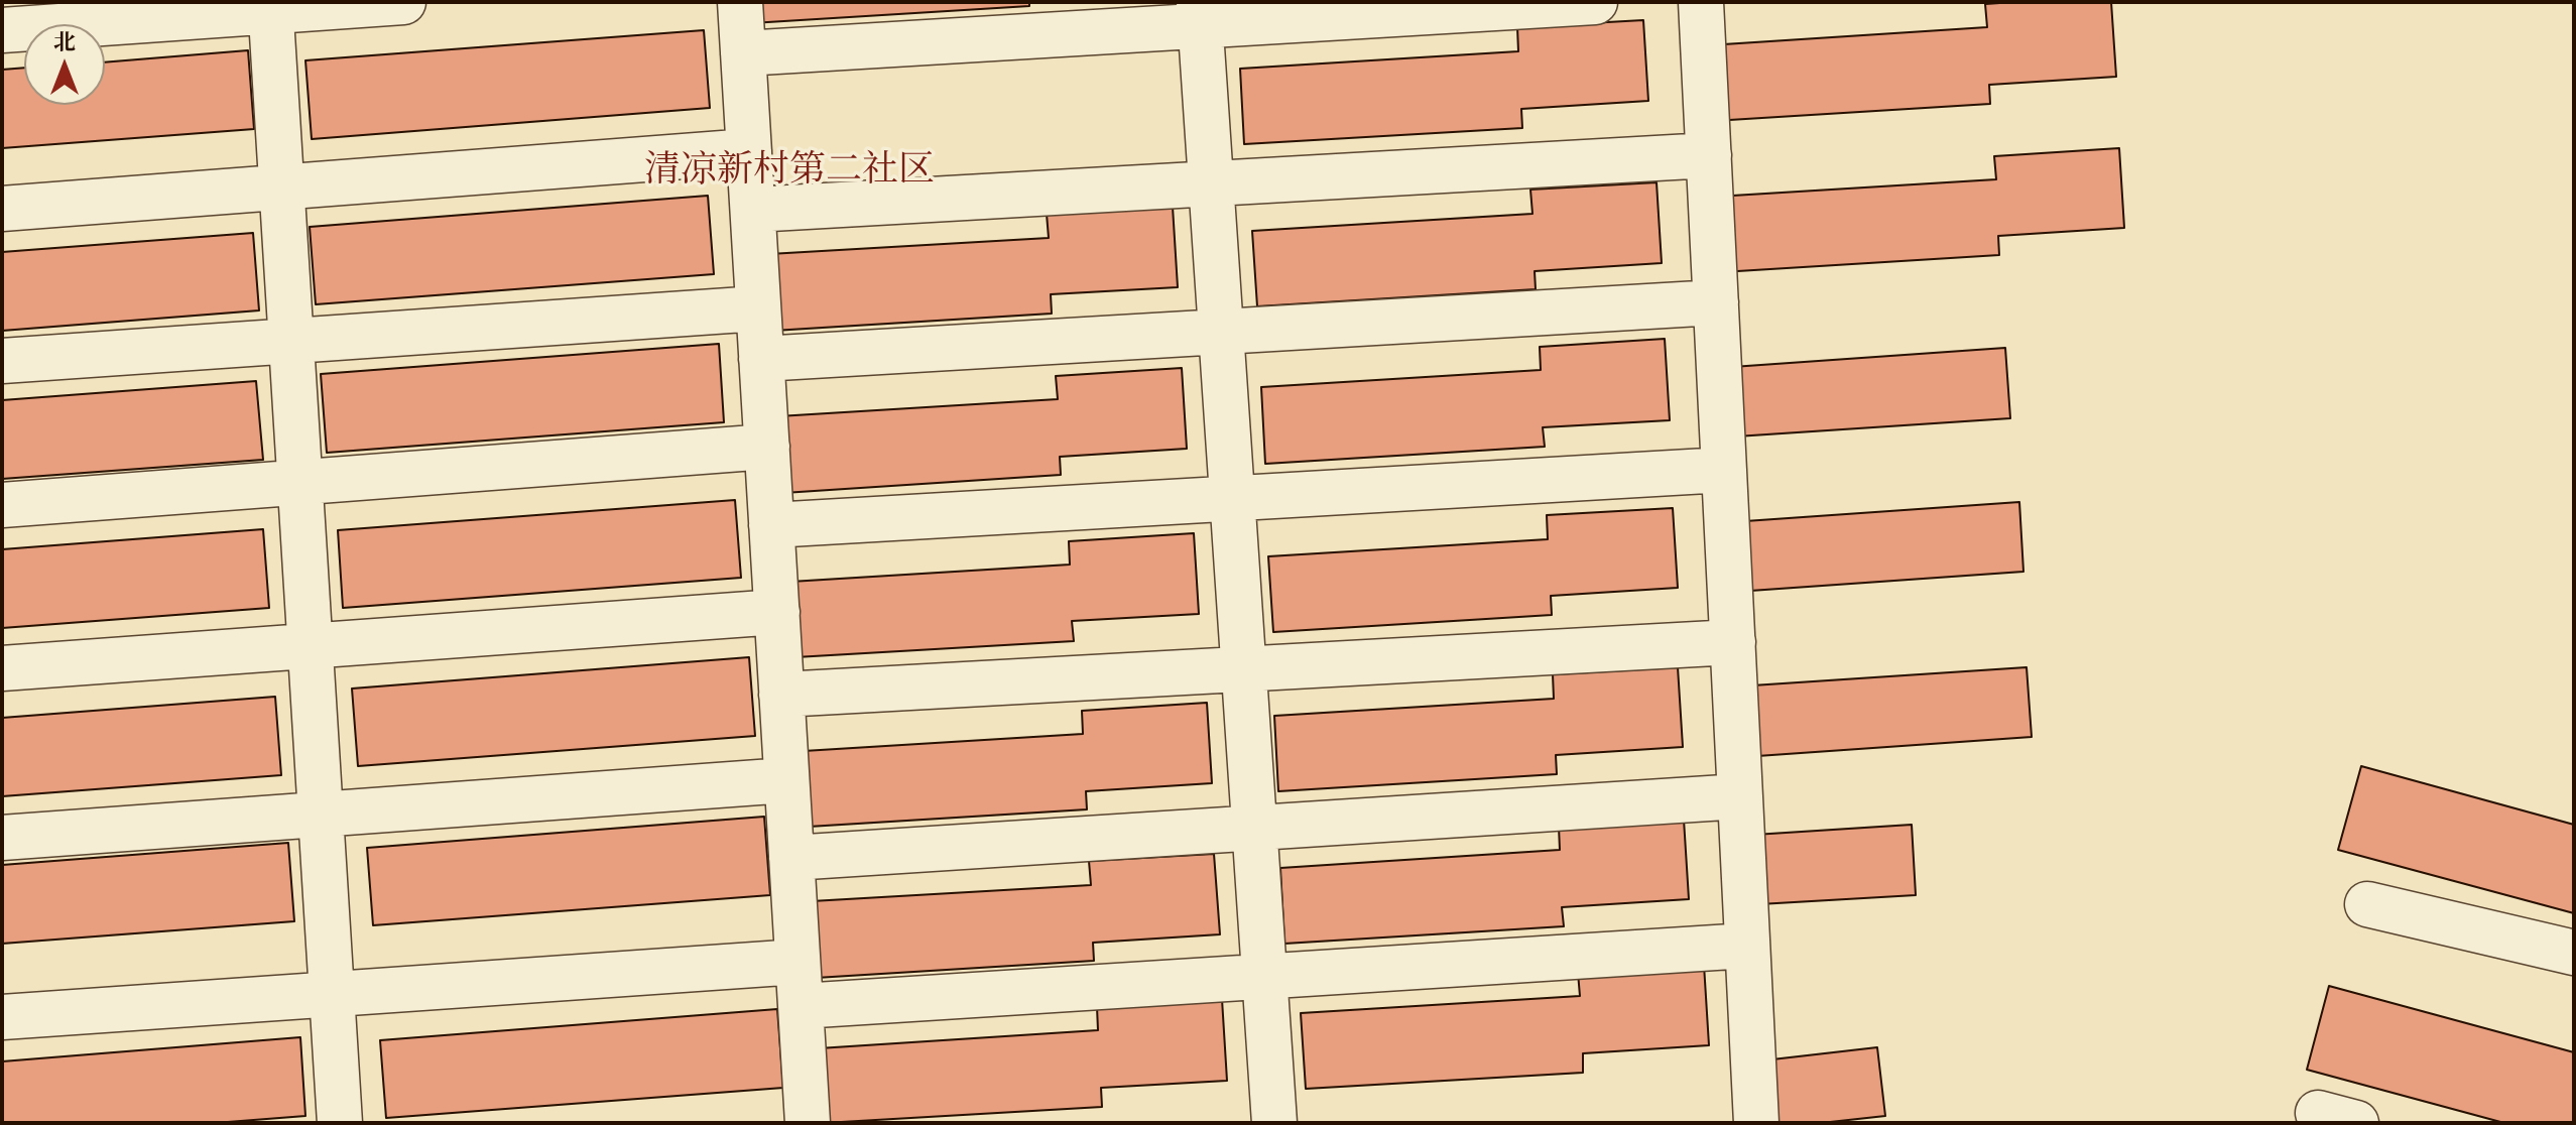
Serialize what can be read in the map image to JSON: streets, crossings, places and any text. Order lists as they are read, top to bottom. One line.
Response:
{"districts":["清凉新村第二社区"],"north":"top"}
